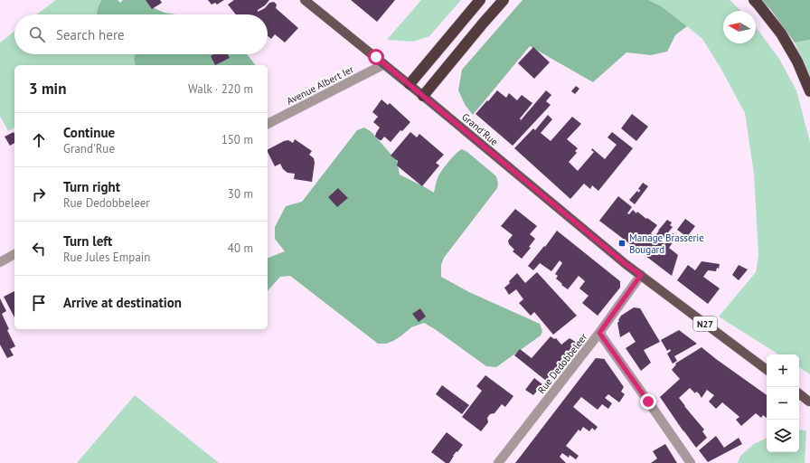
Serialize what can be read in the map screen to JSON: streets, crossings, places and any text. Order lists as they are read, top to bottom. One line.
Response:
{"streets":{"main road":["Grand'Rue","N27"],"street":["Avenue Albert Ier","Rue Dedobbeleer"]},"crossings":[["Avenue Albert Ier","Grand'Rue"],["Grand'Rue","N27"],["Grand'Rue","Rue Dedobbeleer"],["N27","Rue Dedobbeleer"]],"places":{"transit":["Manage Brasserie Bougard"]},"north":"left","page":{"search":"Search here","heading":["3 min","Walk · 220 m"],"list":[["Continue","Grand'Rue","150 m"],["Turn right","Rue Dedobbeleer","30 m"],["Turn left","Rue Jules Empain","40 m"],"Arrive at destination"],"map_buttons":["+","−"]}}
